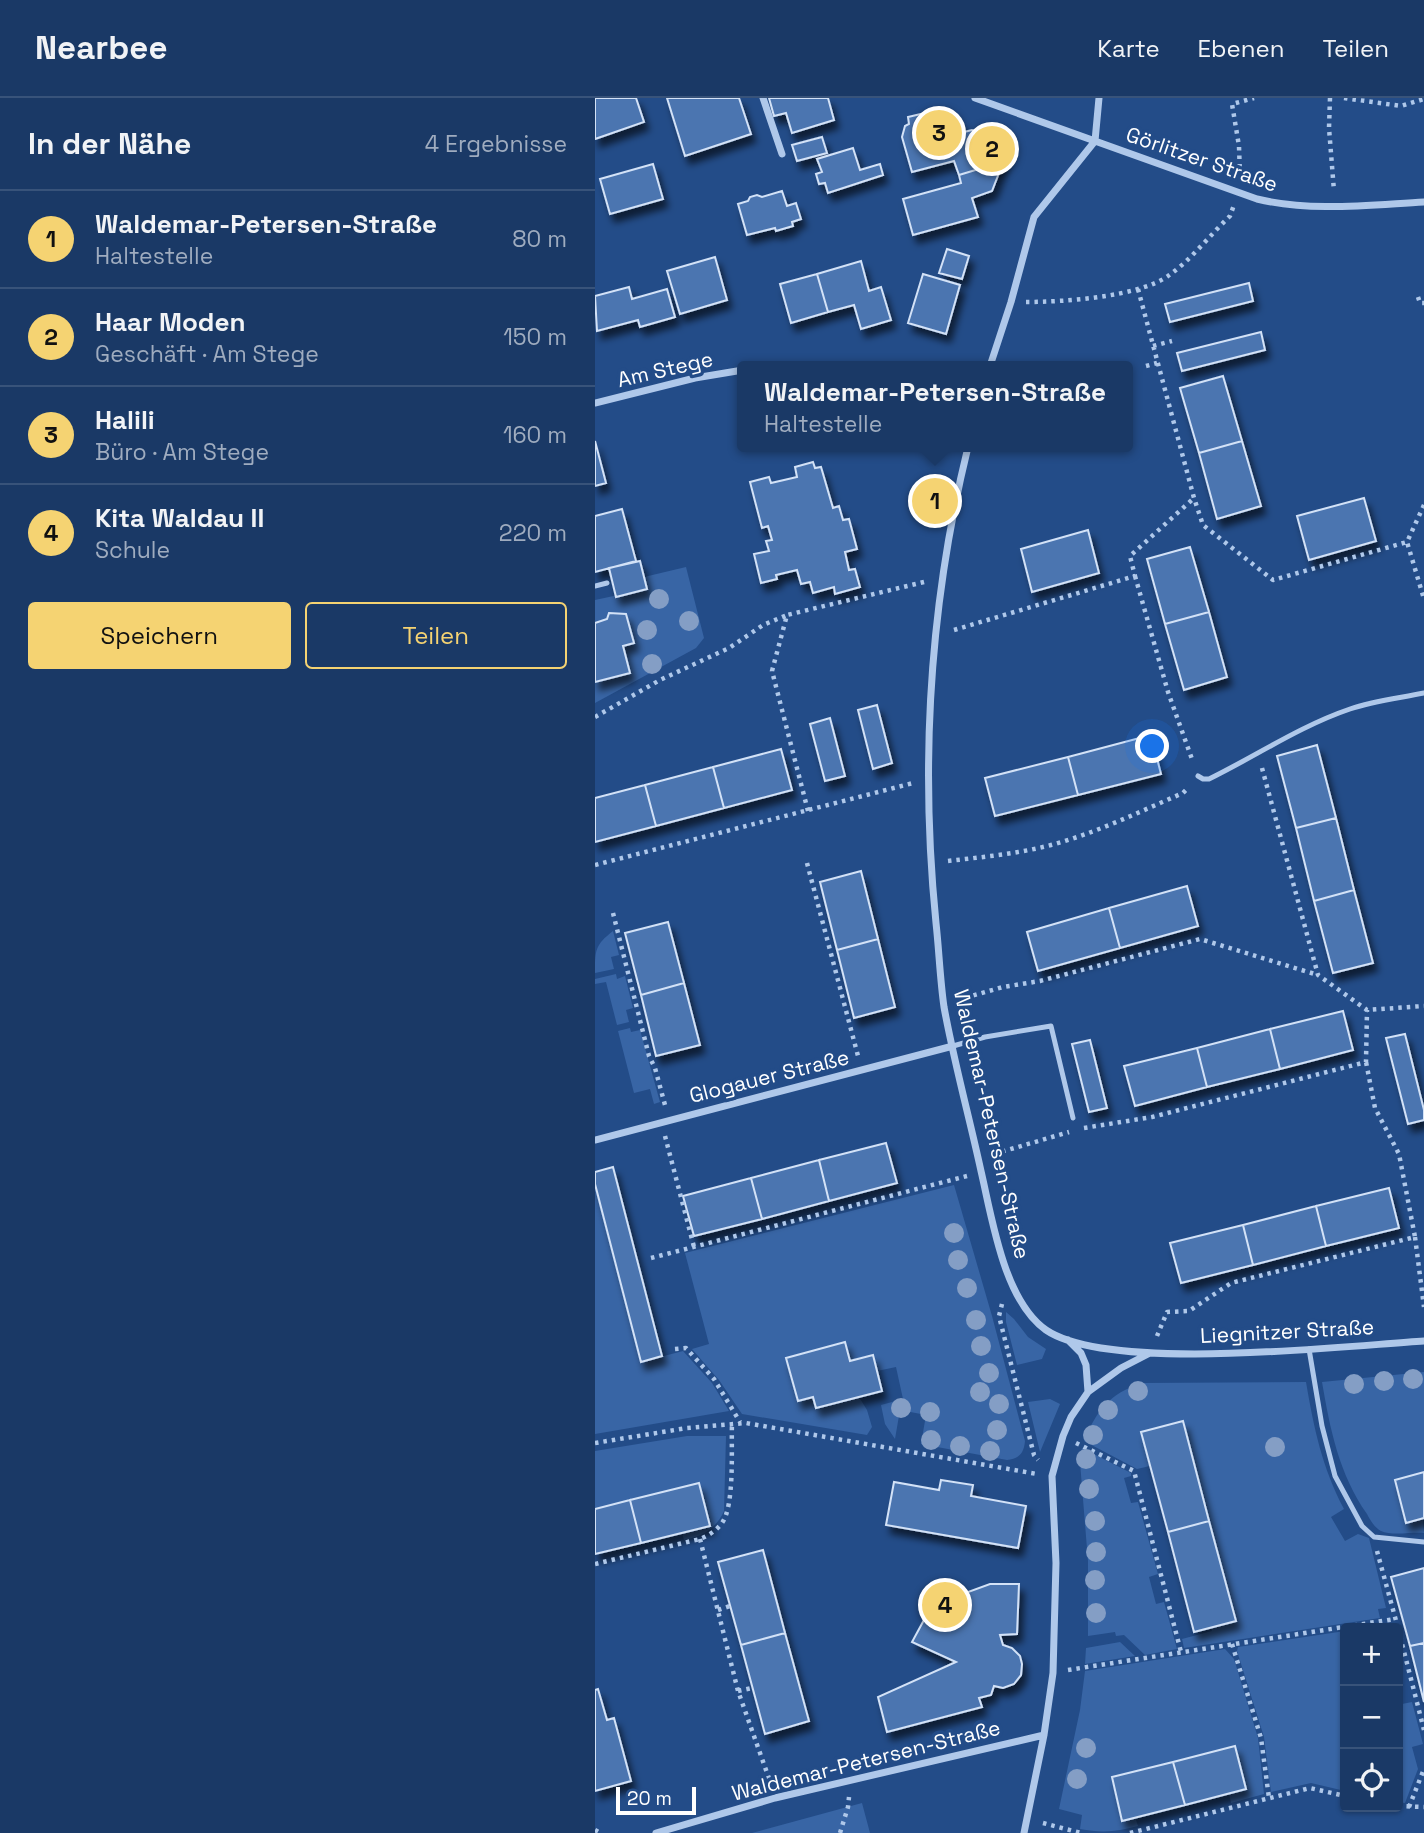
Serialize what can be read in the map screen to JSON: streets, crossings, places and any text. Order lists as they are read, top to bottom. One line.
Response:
{"streets":{"street":["Görlitzer Straße","Am Stege","Glogauer Straße","Waldemar-Petersen-Straße","Liegnitzer Straße"]},"crossings":[["Glogauer Straße","Waldemar-Petersen-Straße"],["Waldemar-Petersen-Straße","Liegnitzer Straße"]],"scale_bar":"20 m","page":{"header":"Nearbee","nav":["Karte","Ebenen","Teilen"],"heading":["In der Nähe","4 Ergebnisse"],"pins":["3","2","1","4"],"list":[{"mark":"1","name":"Waldemar-Petersen-Straße","note":"Haltestelle","value":"80 m"},{"mark":"2","name":"Haar Moden","note":"Geschäft · Am Stege","value":"150 m"},{"mark":"3","name":"Halili","note":"Büro · Am Stege","value":"160 m"},{"mark":"4","name":"Kita Waldau II","note":"Schule","value":"220 m"}],"popup":["Waldemar-Petersen-Straße","Haltestelle"],"buttons":["Speichern","Teilen"],"map_buttons":["+","−"],"scale":"20 m"}}
